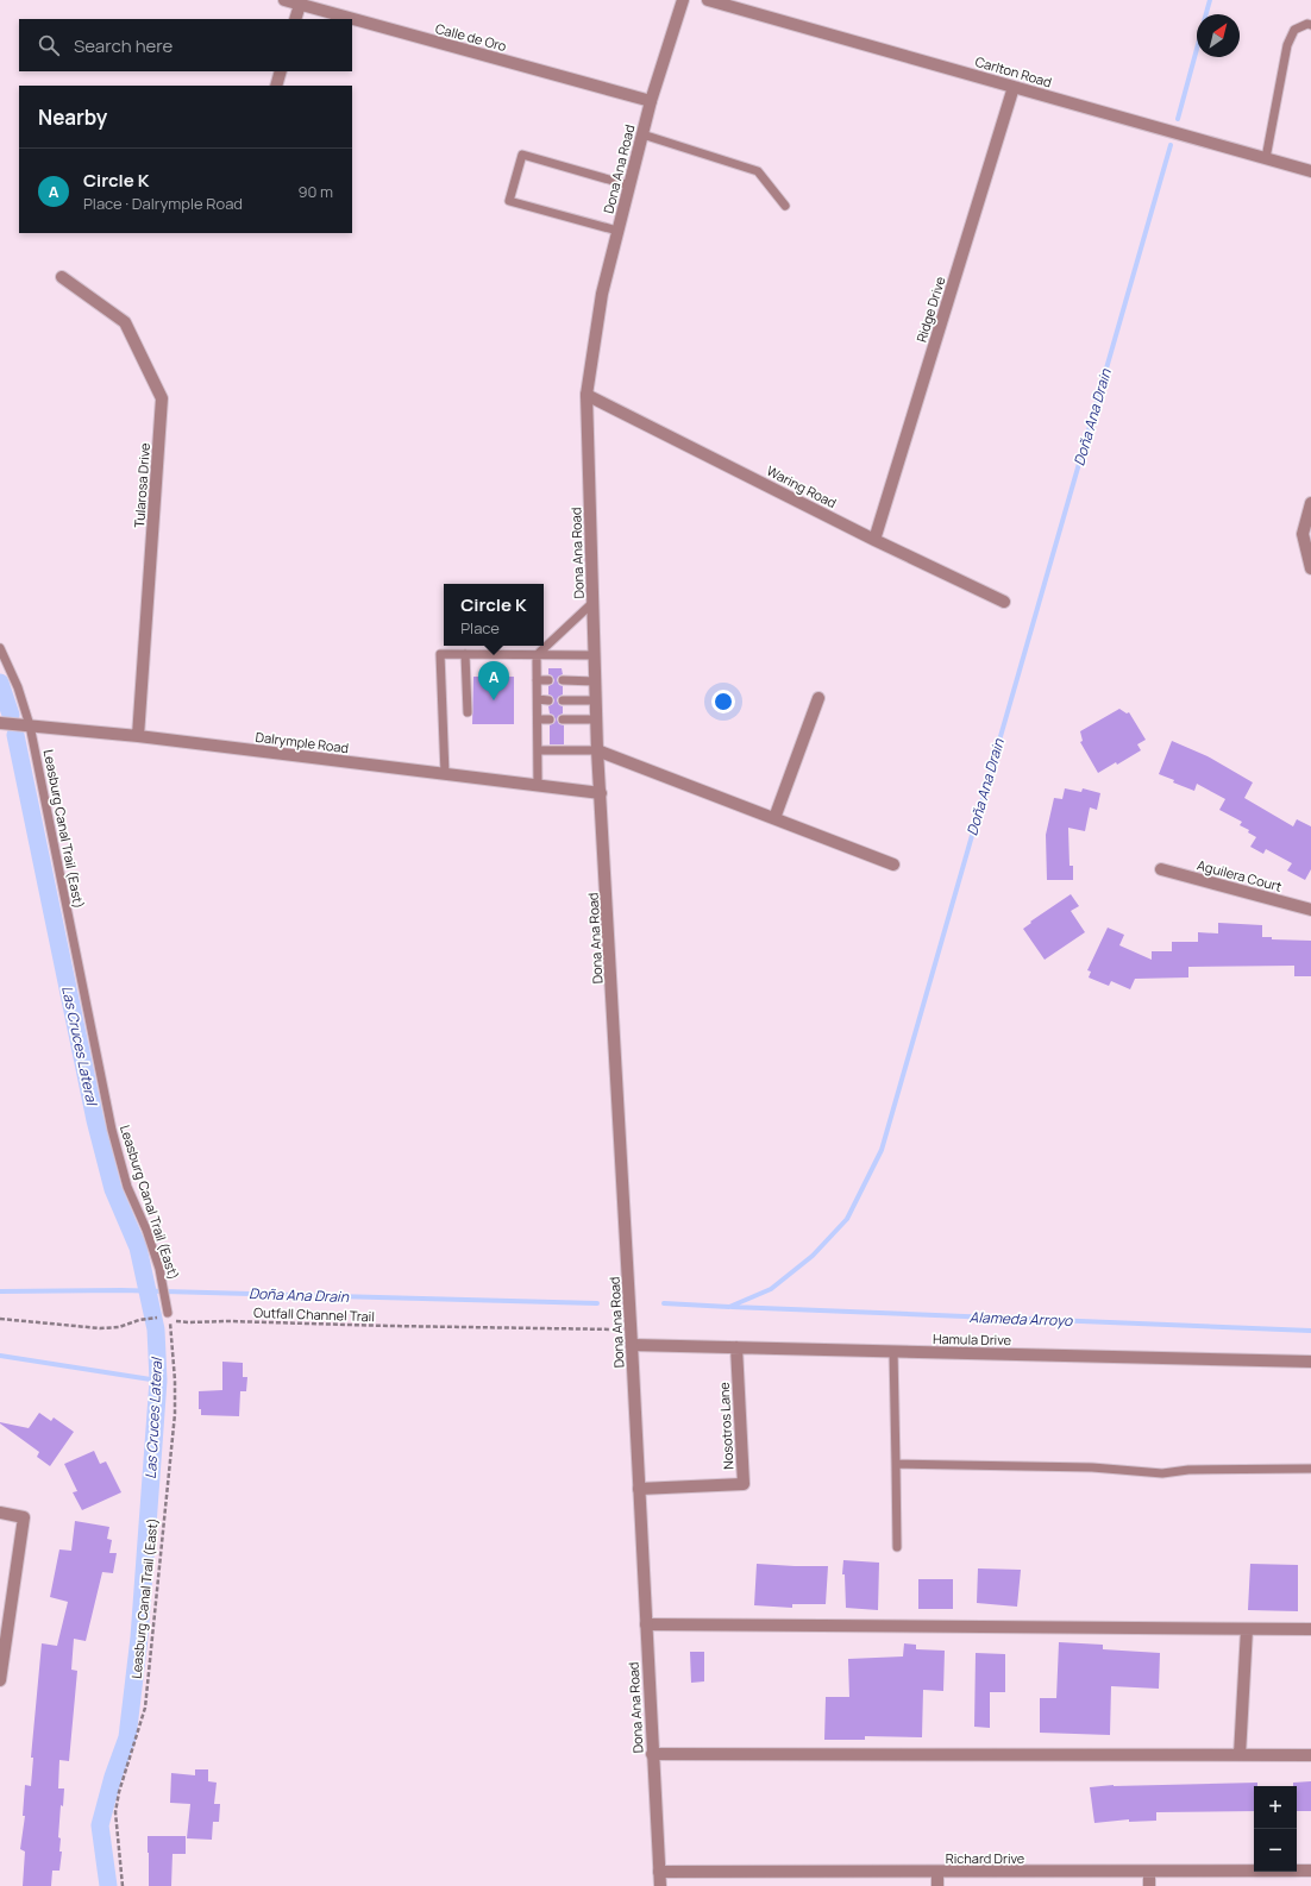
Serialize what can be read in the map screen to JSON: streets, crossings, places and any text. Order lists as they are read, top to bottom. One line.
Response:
{"streets":{"street":["Calle de Oro","Carlton Road","Dona Ana Road","Ridge Drive","Tularosa Drive","Waring Road","Dalrymple Road","Aguilera Court","Hamula Drive","Nosotros Lane","Richard Drive"],"lane":["Leasburg Canal Trail (East)"],"path":["Outfall Channel Trail"]},"crossings":[["Calle de Oro","Dona Ana Road"],["Carlton Road","Ridge Drive"],["Dona Ana Road","Waring Road"],["Dona Ana Road","Dalrymple Road"],["Dona Ana Road","Outfall Channel Trail"],["Dona Ana Road","Hamula Drive"],["Dona Ana Road","Nosotros Lane"],["Dona Ana Road","Richard Drive"],["Ridge Drive","Waring Road"],["Tularosa Drive","Dalrymple Road"],["Dalrymple Road","Leasburg Canal Trail (East)"],["Leasburg Canal Trail (East)","Outfall Channel Trail"],["Hamula Drive","Nosotros Lane"]],"water":["Doña Ana Drain","Las Cruces Lateral","Alameda Arroyo"],"north":"top right","page":{"search":"Search here","heading":"Nearby","list":[{"mark":"A","name":"Circle K","note":"Place · Dalrymple Road","value":"90 m"}],"popup":["Circle K","Place"],"pins":"A","map_buttons":["+","−"]}}
